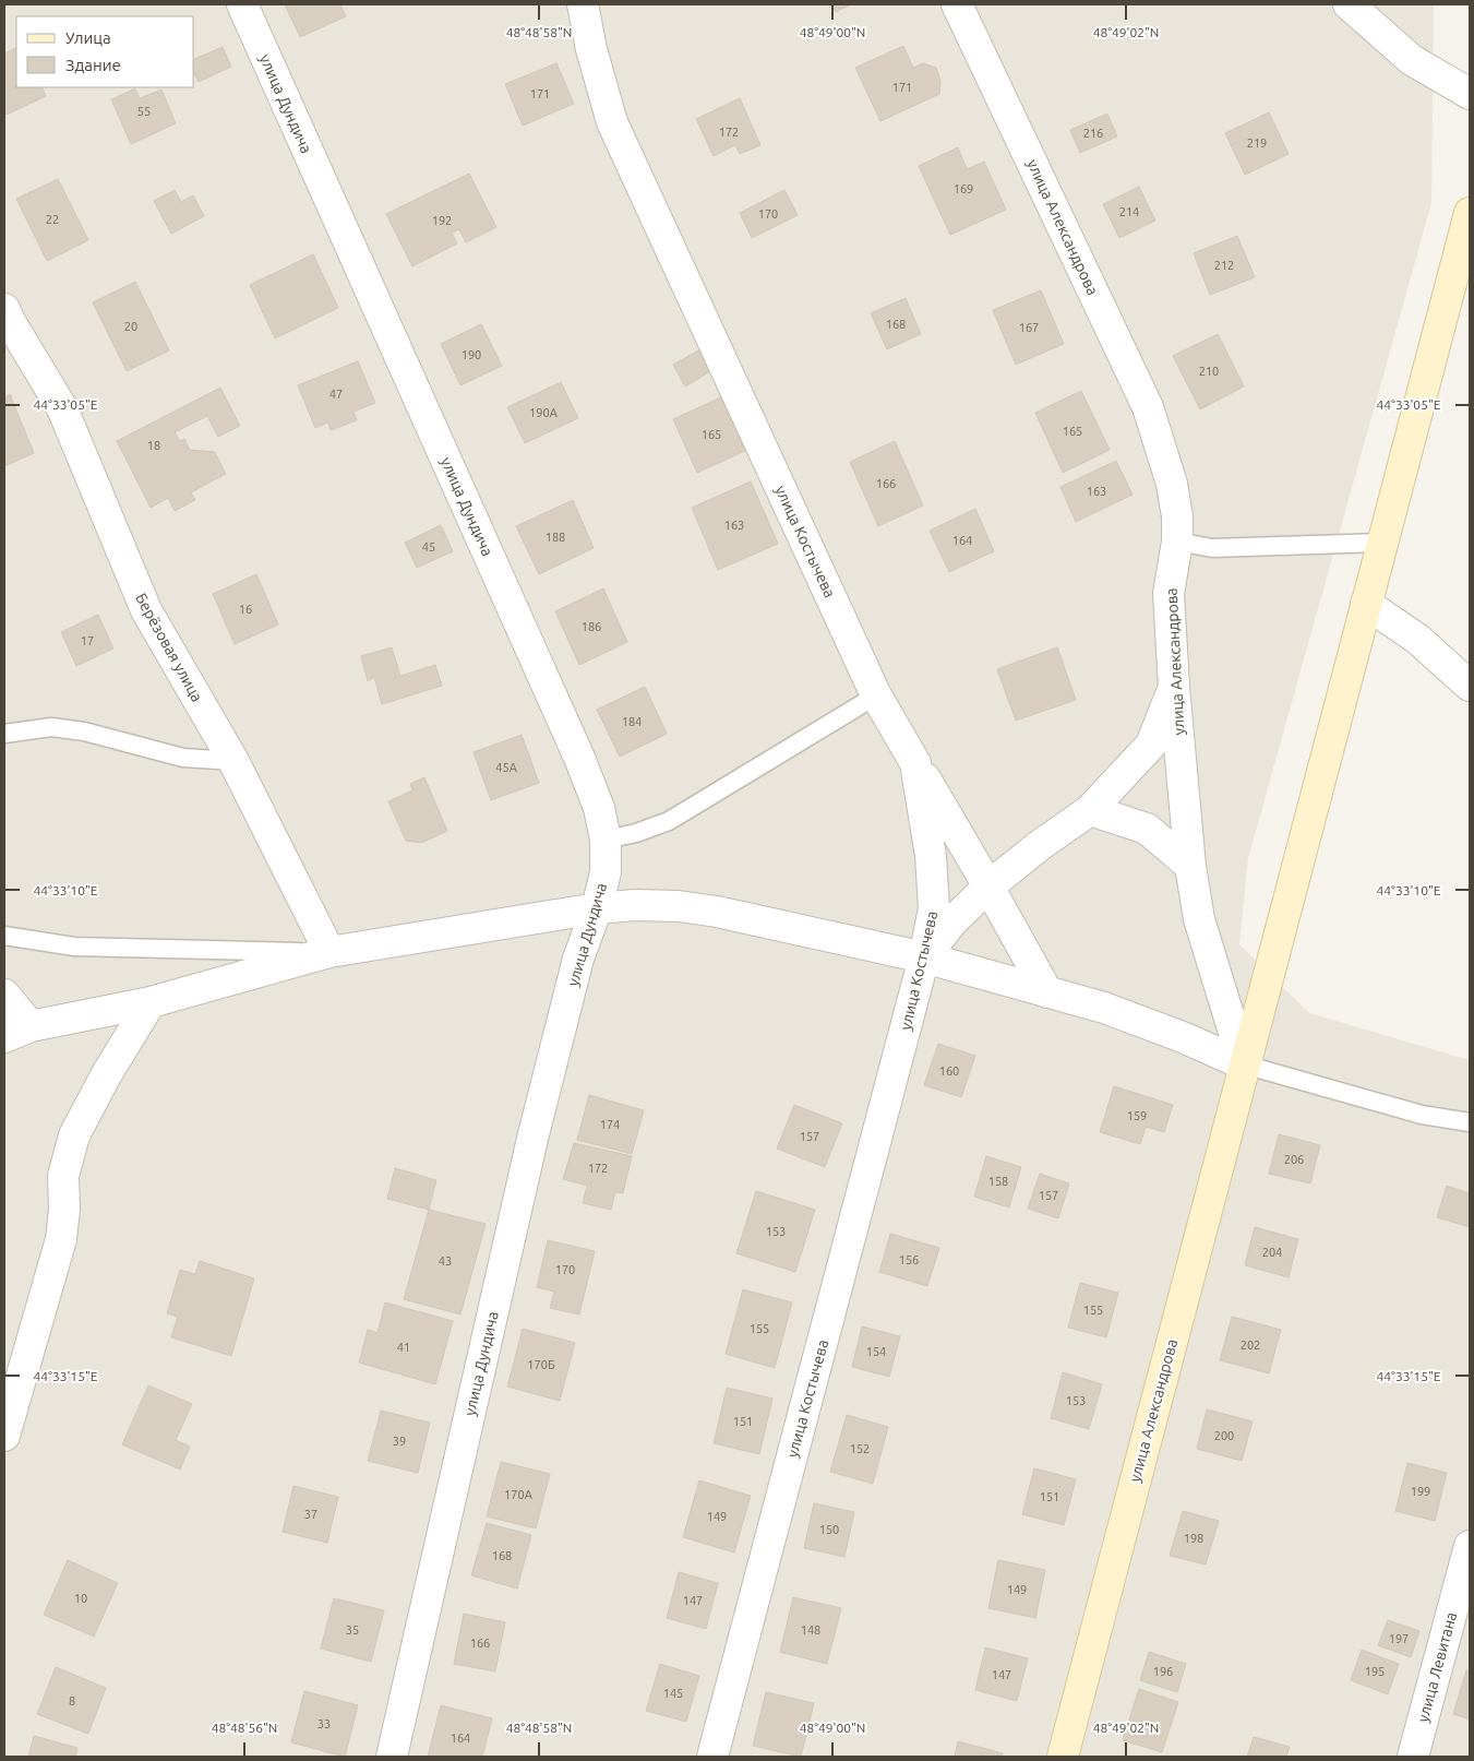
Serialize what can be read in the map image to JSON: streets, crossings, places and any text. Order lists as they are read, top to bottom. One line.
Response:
{"streets":{"street":["улица Дундича","улица Александрова","улица Костычева","Берёзовая улица","улица Левитана"]},"house_numbers":["171","171","55","172","216","219","169","214","170","22","192","212","168","20","167","190","210","47","190А","165","165","18","166","163","163","188","164","45","16","186","17","184","45А","160","159","174","157","206","172","158","157","153","204","156","43","170","155","155","202","41","154","170Б","153","151","200","39","152","199","170А","151","37","149","150","198","168","149","10","147","35","148","197","166","196","195","147","145","8","33","164"],"legend":["Улица","Здание"],"coordinates":["48°48'58\"N","48°49'00\"N","48°49'02\"N","44°33'05\"E","44°33'10\"E","44°33'15\"E","48°48'56\"N"]}
